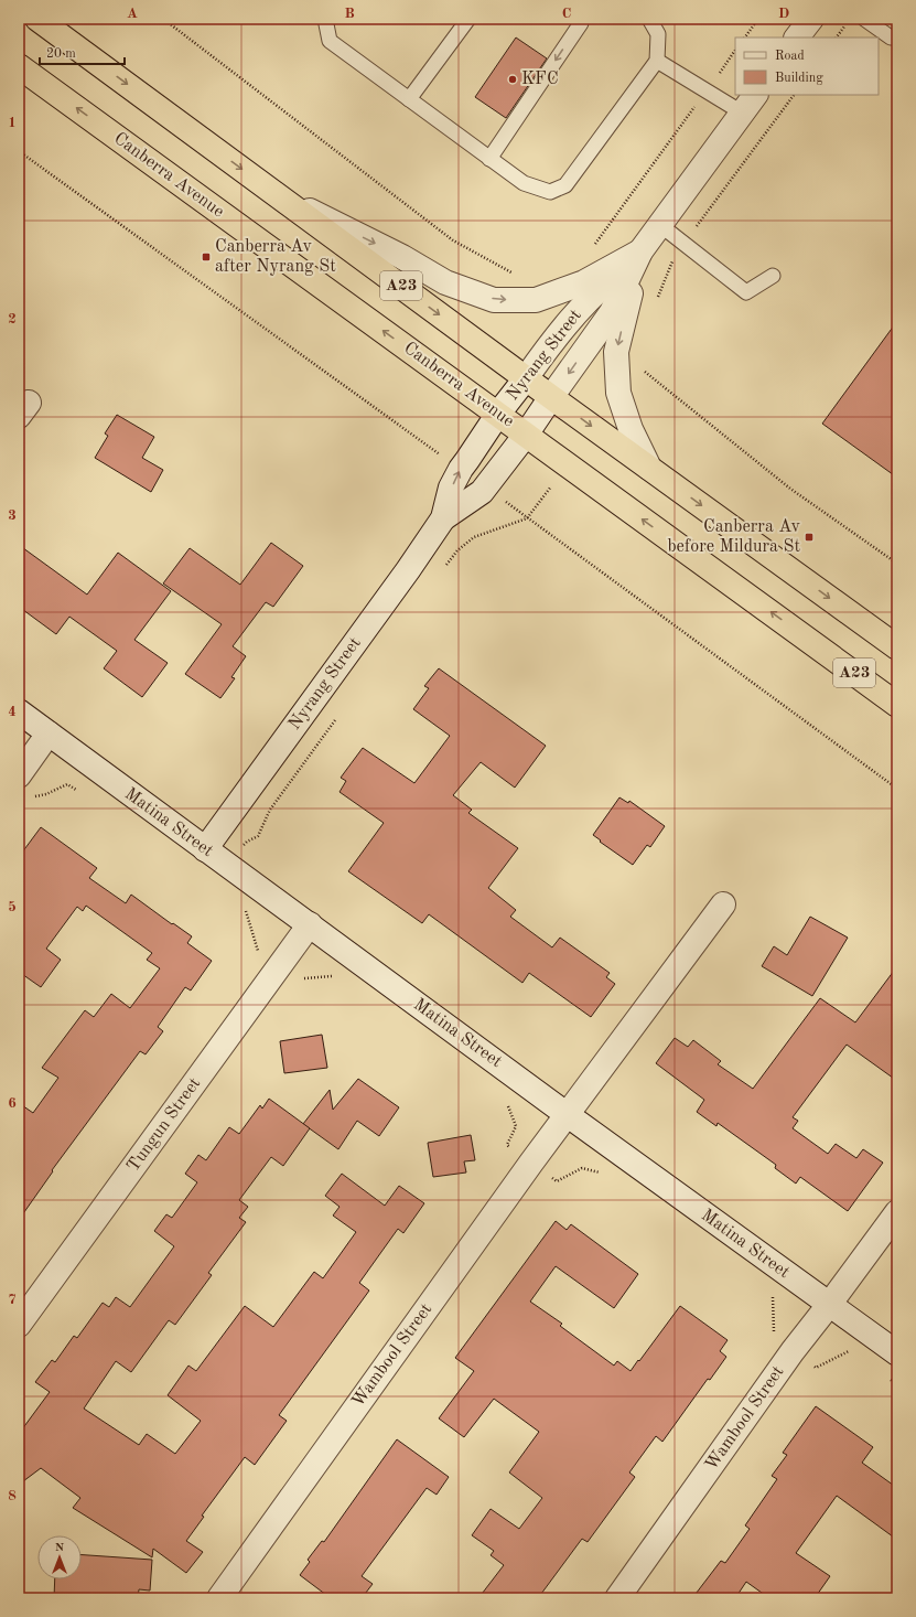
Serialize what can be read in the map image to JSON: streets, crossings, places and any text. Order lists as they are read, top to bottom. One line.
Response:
{"streets":{"highway":["Canberra Avenue","A23"],"street":["Nyrang Street","Matina Street","Tungun Street","Wambool Street"]},"crossings":[["Canberra Avenue","Nyrang Street"],["A23","Nyrang Street"],["Nyrang Street","Matina Street"],["Matina Street","Tungun Street"],["Matina Street","Wambool Street"]],"places":{"other":["KFC"],"transit":["Canberra Av after Nyrang St","Canberra Av before Mildura St"]},"legend":["Road","Building"],"scale_bar":"20 m","north":"top","grid":{"columns":["A","B","C","D"],"rows":["1","2","3","4","5","6","7","8"]}}
